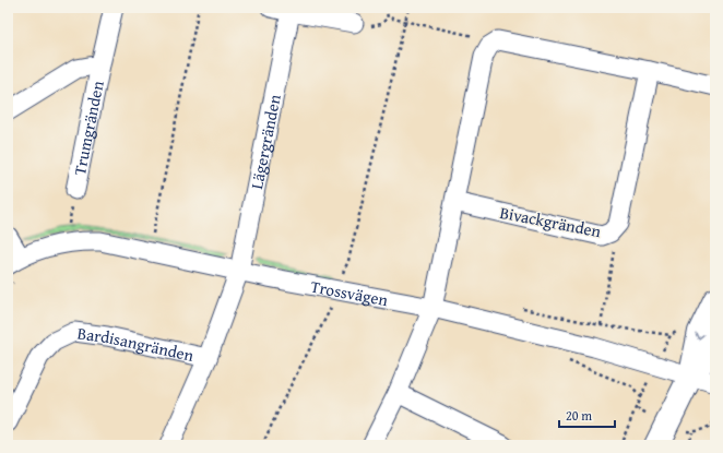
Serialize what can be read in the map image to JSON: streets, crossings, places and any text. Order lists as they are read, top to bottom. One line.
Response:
{"streets":{"street":["Trumgränden","Lägergränden","Bivackgränden","Trossvägen","Bardisangränden"]},"crossings":[["Lägergränden","Trossvägen"],["Lägergränden","Bardisangränden"],["Trossvägen","Bardisangränden"]],"scale_bar":"20 m"}
